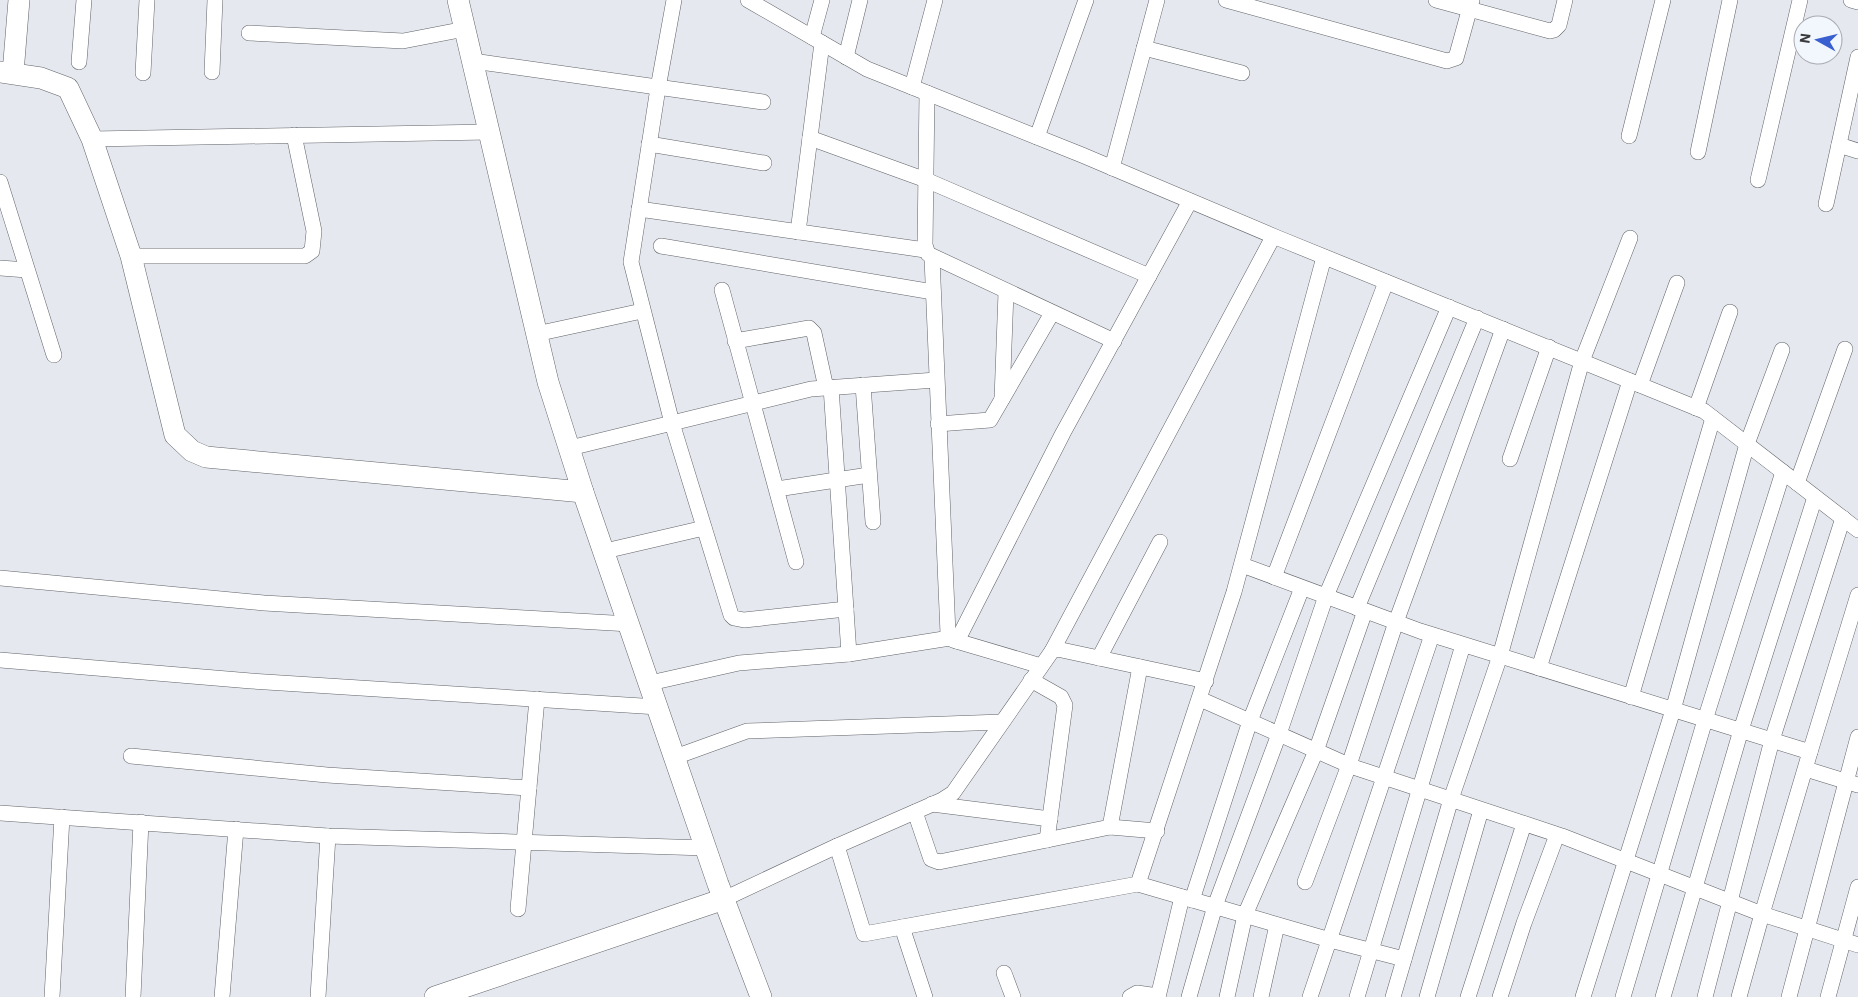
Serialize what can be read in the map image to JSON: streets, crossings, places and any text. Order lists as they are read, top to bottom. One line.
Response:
{"north":"left"}
